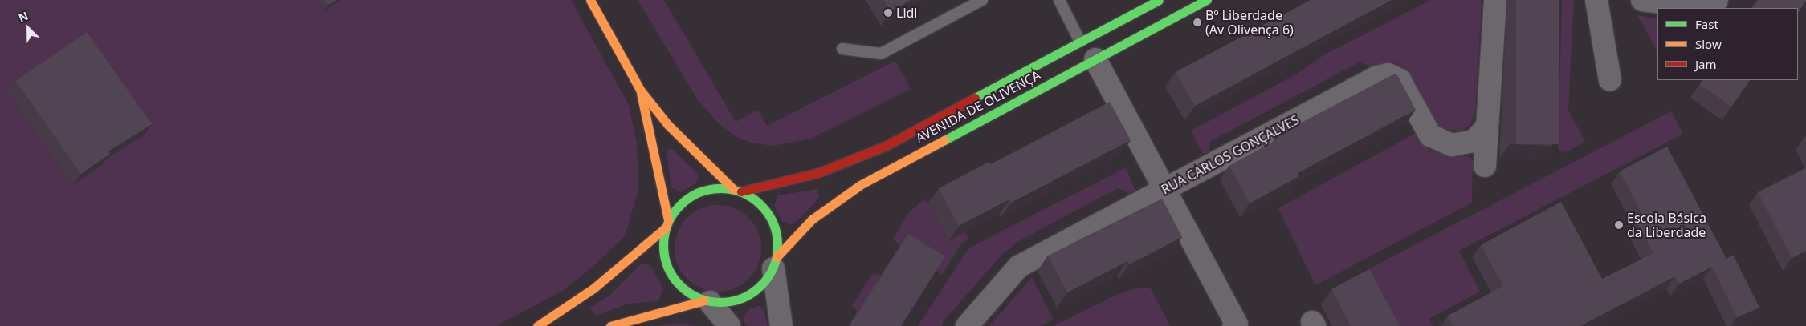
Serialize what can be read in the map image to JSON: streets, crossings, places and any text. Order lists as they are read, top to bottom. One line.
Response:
{"streets":{"main road":["AVENIDA DE OLIVENÇA"],"street":["RUA CARLOS GONÇALVES"]},"places":["Lidl","Bº Liberdade (Av Olivença 6)","Escola Básica da Liberdade"],"legend":["Fast","Slow","Jam"],"north":"top left"}
